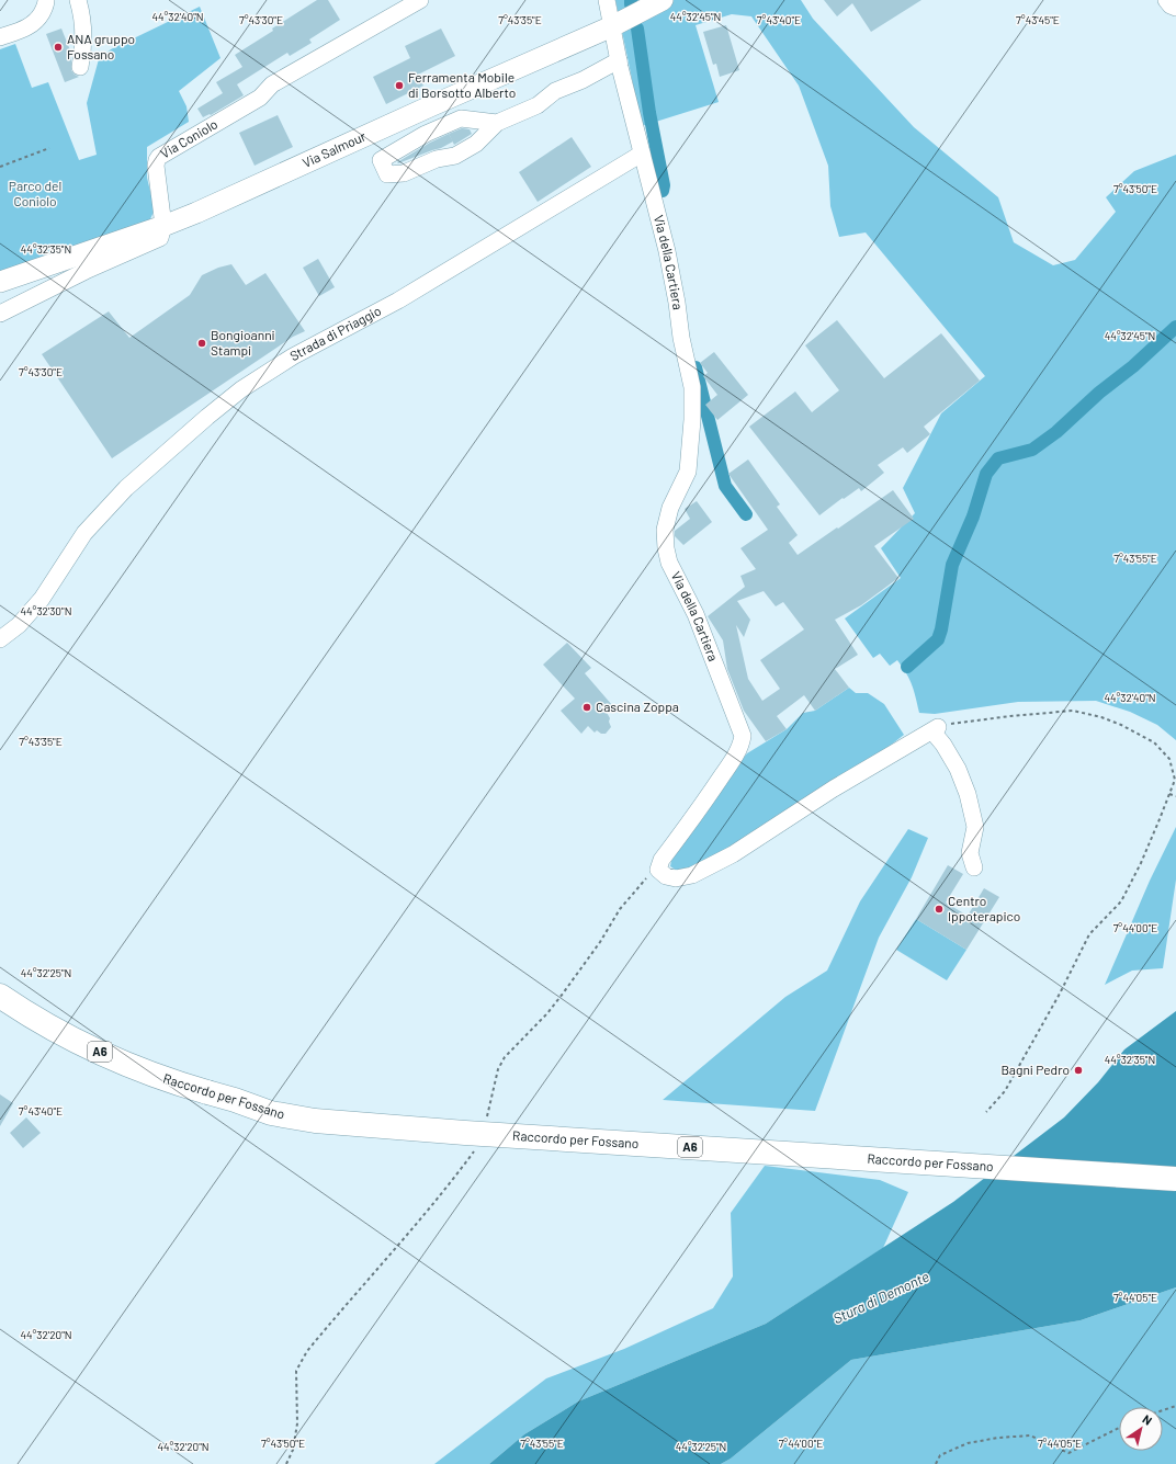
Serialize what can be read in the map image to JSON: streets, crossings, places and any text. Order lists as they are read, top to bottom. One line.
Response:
{"streets":{"highway":["A6","Raccordo per Fossano"],"main road":["Via Salmour"],"street":["Via Coniolo","Via della Cartiera","Strada di Priaggio"]},"crossings":[["Via Coniolo","Via Salmour"],["Via Salmour","Via della Cartiera"],["Via della Cartiera","Strada di Priaggio"]],"water":["Stura di Demonte"],"parks":["Parco del Coniolo"],"places":["ANA gruppo Fossano","Ferramenta Mobile di Borsotto Alberto","Bongioanni Stampi","Cascina Zoppa","Centro Ippoterapico","Bagni Pedro"],"north":"top right","coordinates":["44°32'45\"N","44°32'40\"N","7°43'30\"E","7°43'35\"E","7°43'40\"E","7°43'45\"E","7°43'50\"E","44°32'35\"N","7°43'55\"E","44°32'30\"N","7°44'00\"E","44°32'25\"N","7°44'05\"E","44°32'20\"N"]}
